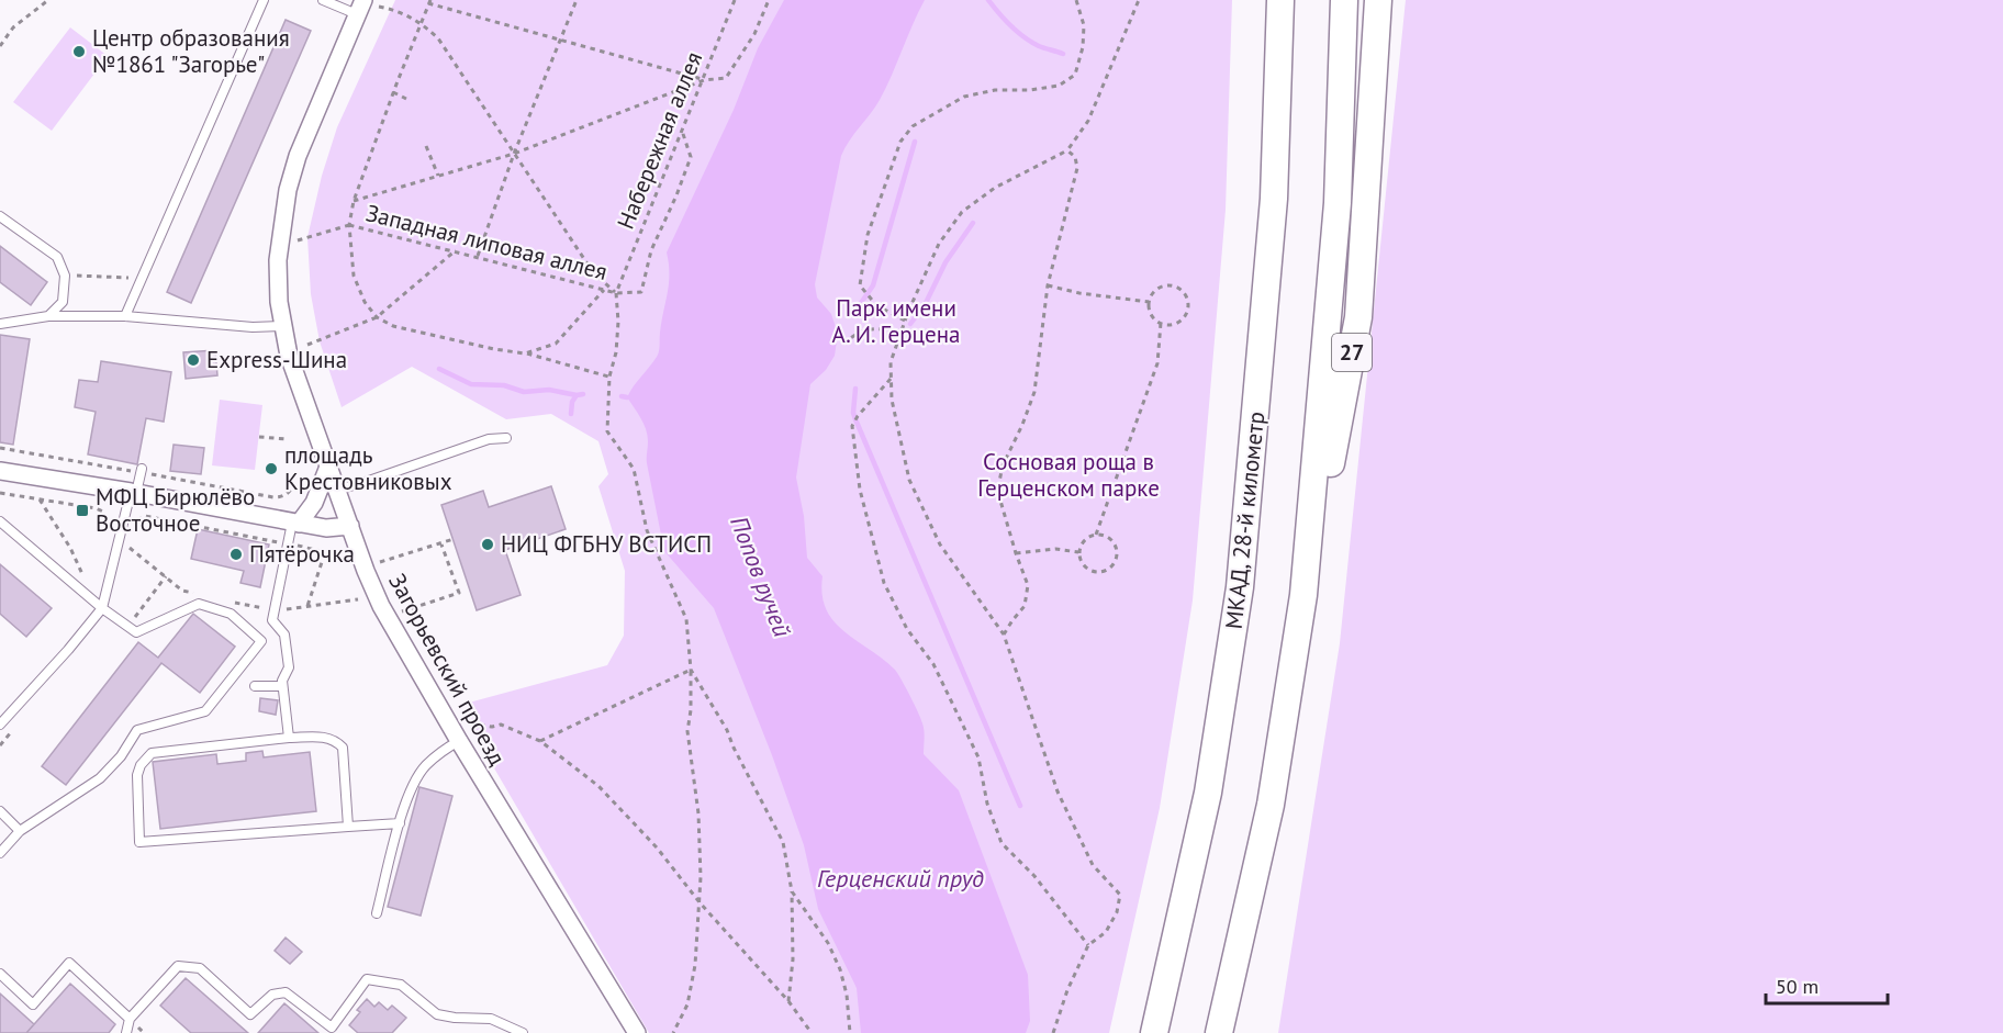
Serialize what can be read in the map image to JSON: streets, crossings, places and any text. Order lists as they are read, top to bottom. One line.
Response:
{"streets":{"highway":["27","МКАД, 28-й километр"],"street":["Загорьевский проезд"],"path":["Набережная аллея","Западная липовая аллея"]},"crossings":[["Набережная аллея","Западная липовая аллея"]],"water":["Попов ручей","Герценский пруд"],"parks":["Парк имени А. И. Герцена","Сосновая роща в Герценском парке"],"places":{"other":["Центр образования №1861 \"Загорье\"","Express-Шина","площадь Крестовниковых","НИЦ ФГБНУ ВСТИСП","Пятёрочка"],"transit":["МФЦ Бирюлёво Восточное"]},"scale_bar":"50 m"}
